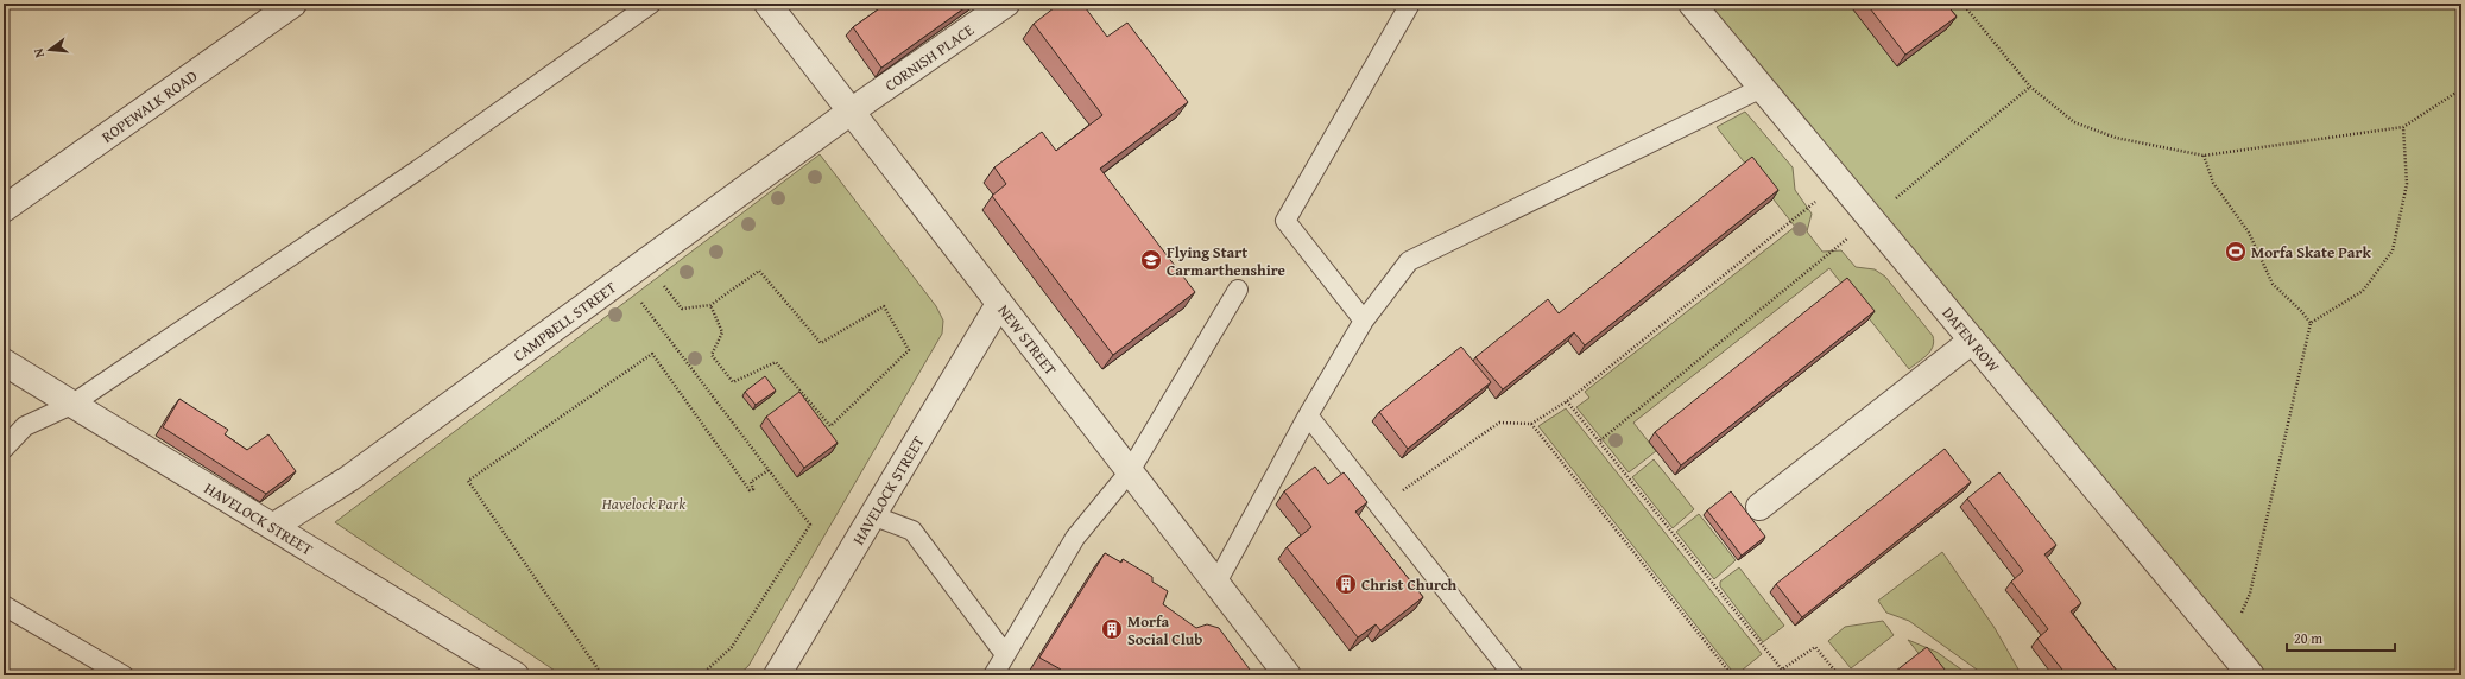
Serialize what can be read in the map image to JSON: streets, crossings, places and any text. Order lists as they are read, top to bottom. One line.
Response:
{"streets":{"street":["CORNISH PLACE","ROPEWALK ROAD","CAMPBELL STREET","NEW STREET","DAFEN ROW","HAVELOCK STREET"]},"crossings":[["CORNISH PLACE","CAMPBELL STREET"],["CORNISH PLACE","NEW STREET"],["CAMPBELL STREET","NEW STREET"],["CAMPBELL STREET","HAVELOCK STREET"],["NEW STREET","HAVELOCK STREET"]],"parks":["Havelock Park"],"places":{"sports":["Morfa Skate Park"],"school or university":["Flying Start Carmarthenshire"],"building":["Christ Church","Morfa Social Club"]},"scale_bar":"20 m","north":"left"}
